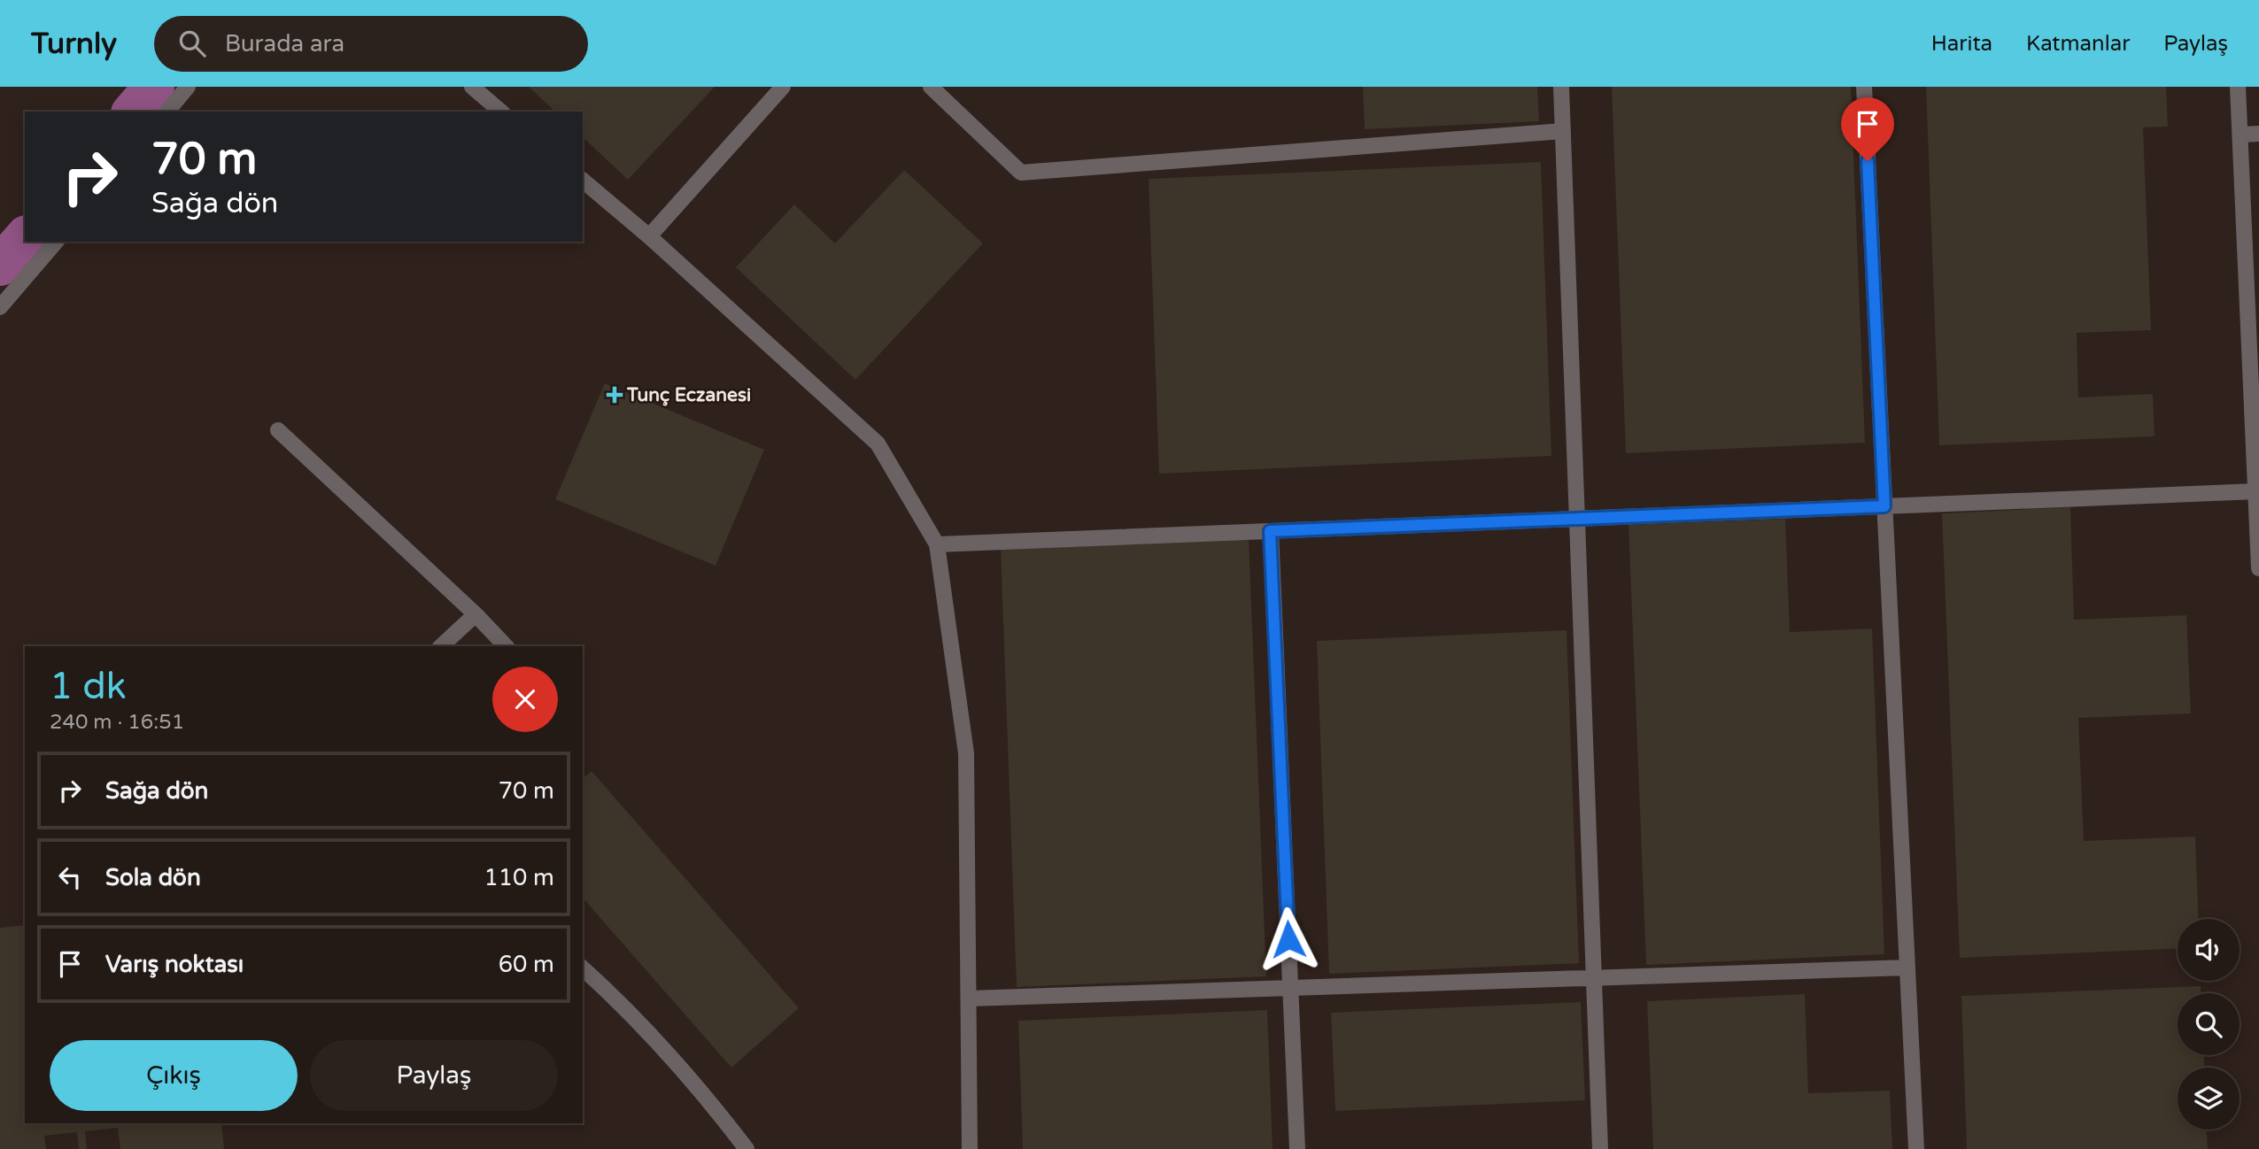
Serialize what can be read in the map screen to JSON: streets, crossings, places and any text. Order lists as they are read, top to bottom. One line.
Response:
{"places":{"health":["Tunç Eczanesi"]},"page":{"header":"Turnly","search":"Burada ara","nav":["Harita","Katmanlar","Paylaş"],"turn":["70 m","Sağa dön"],"heading":["1 dk","240 m · 16:51"],"list":[{"name":"Sağa dön","value":"70 m"},{"name":"Sola dön","value":"110 m"},{"name":"Varış noktası","value":"60 m"}],"buttons":["Çıkış","Paylaş"]}}
